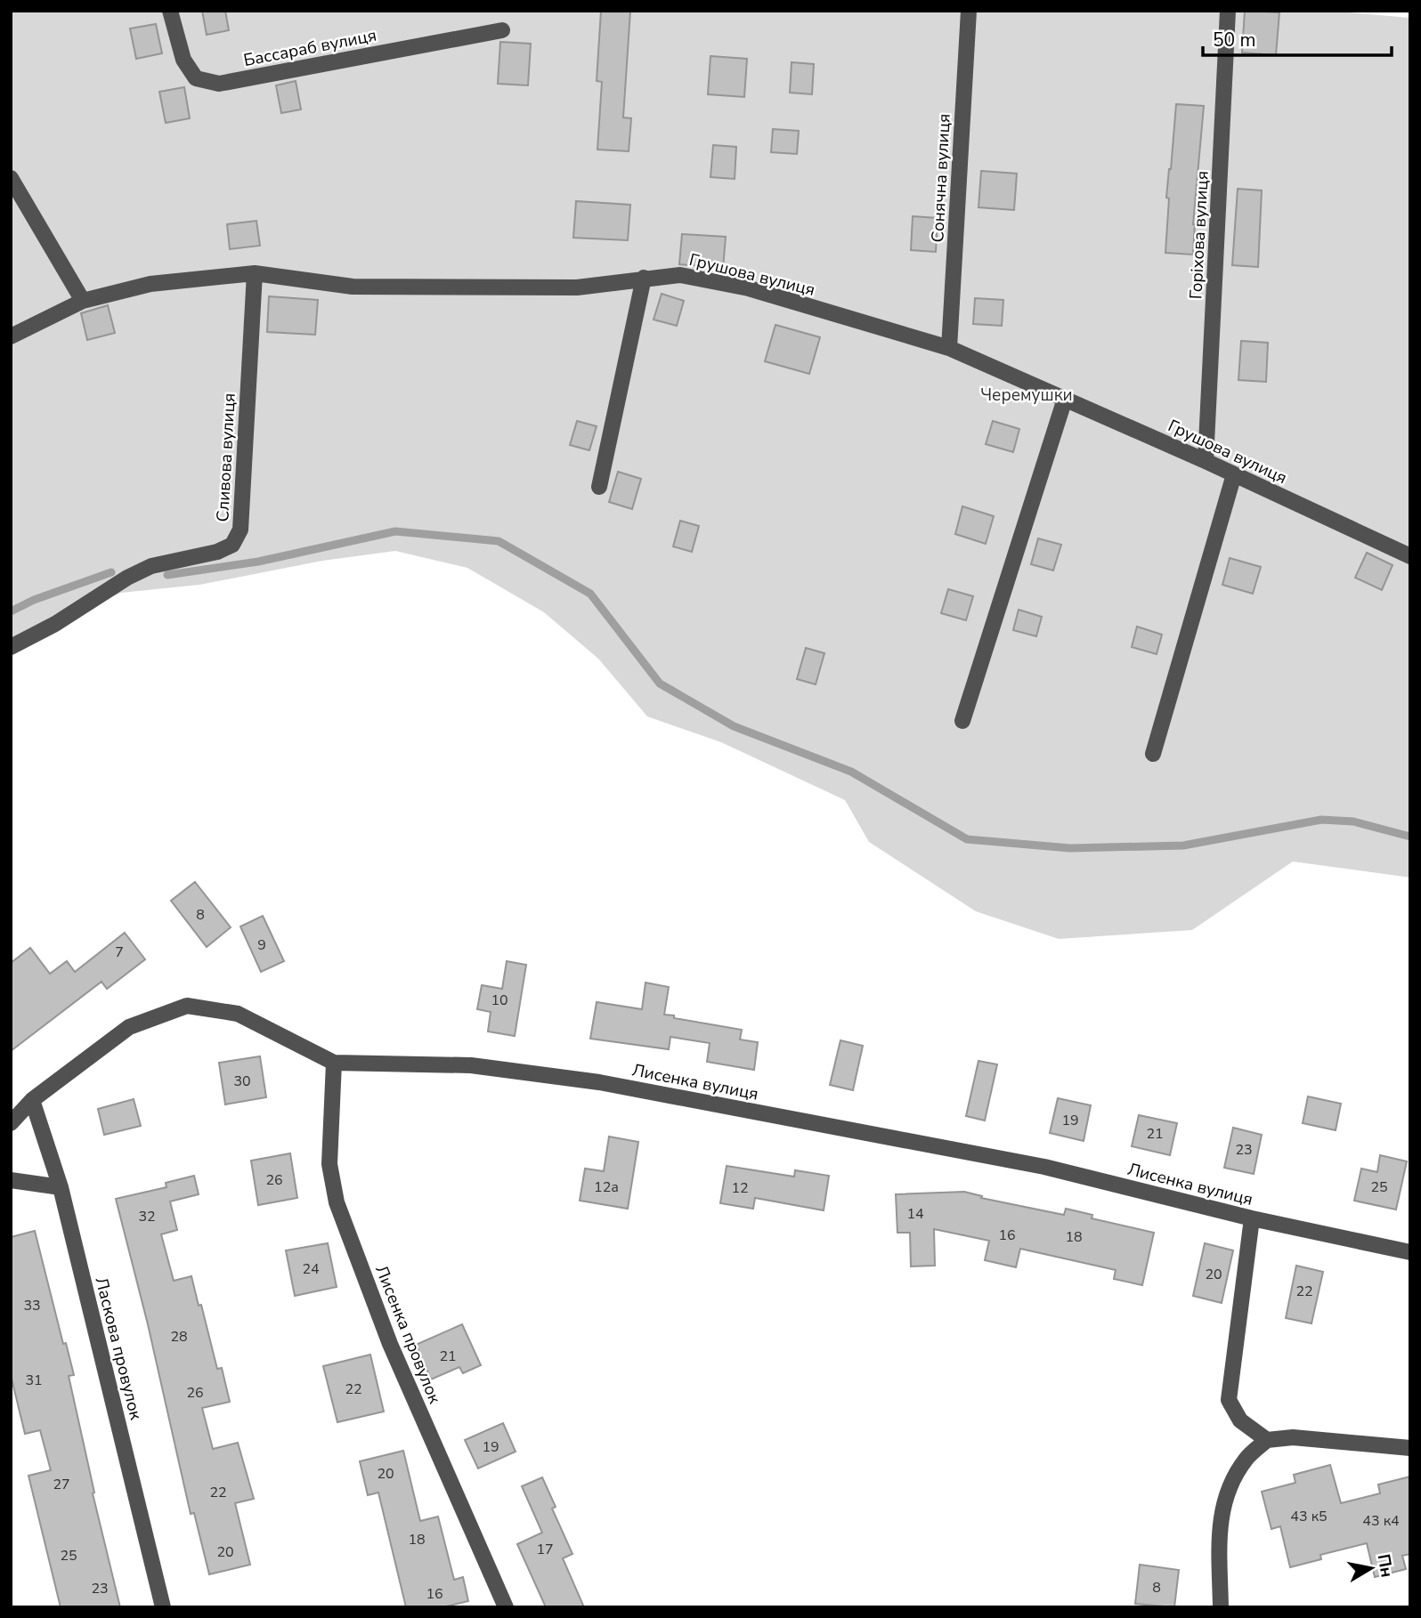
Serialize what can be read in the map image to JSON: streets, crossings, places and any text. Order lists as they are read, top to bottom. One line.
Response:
{"streets":{"street":["Бассараб вулиця","Сонячна вулиця","Горіхова вулиця","Грушова вулиця","Сливова вулиця","Лисенка вулиця","Лисенка провулок","Ласкова провулок"]},"crossings":[["Сонячна вулиця","Грушова вулиця"],["Горіхова вулиця","Грушова вулиця"],["Грушова вулиця","Сливова вулиця"],["Лисенка вулиця","Лисенка провулок"],["Лисенка вулиця","Ласкова провулок"]],"parks":["Черемушки"],"house_numbers":["8","9","7","10","30","19","21","23","26","12а","25","12","14","32","16","18","24","20","22","33","28","21","31","22","26","19","20","27","22","43 к5","43 к4","18","17","20","25","8","23","16"],"scale_bar":"50 m","north":"right"}
